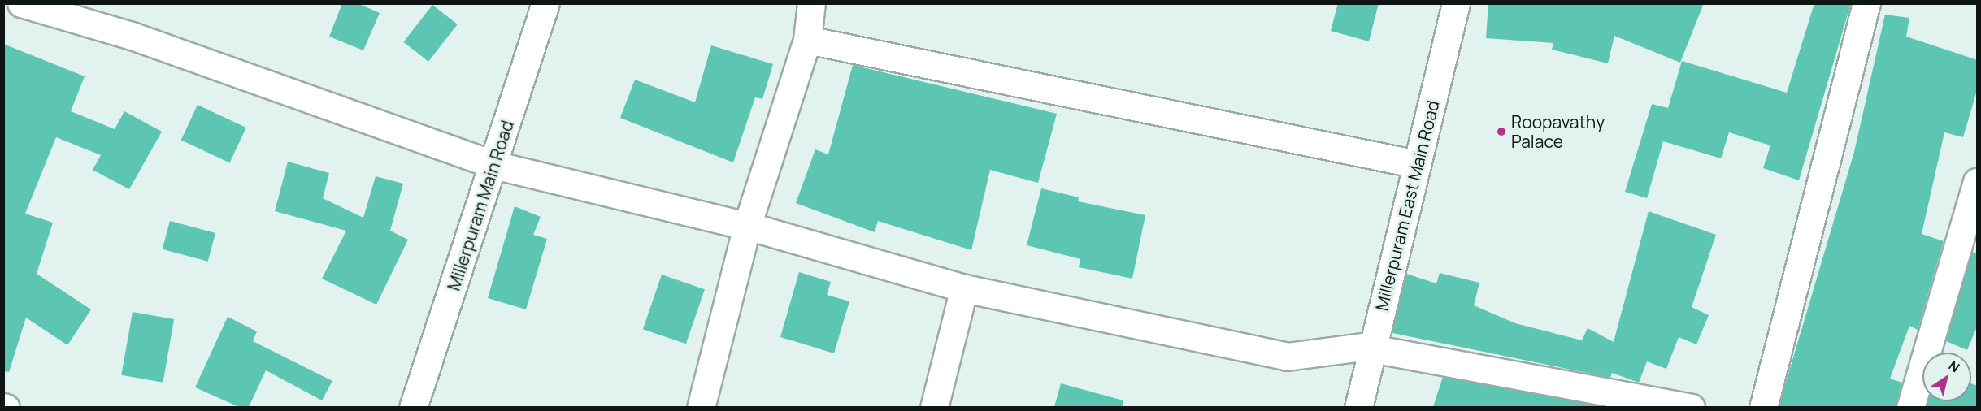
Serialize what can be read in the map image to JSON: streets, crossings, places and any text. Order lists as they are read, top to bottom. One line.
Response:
{"streets":{"street":["Millerpuram Main Road","Millerpuram East Main Road"]},"places":["Roopavathy Palace"],"north":"top right"}
